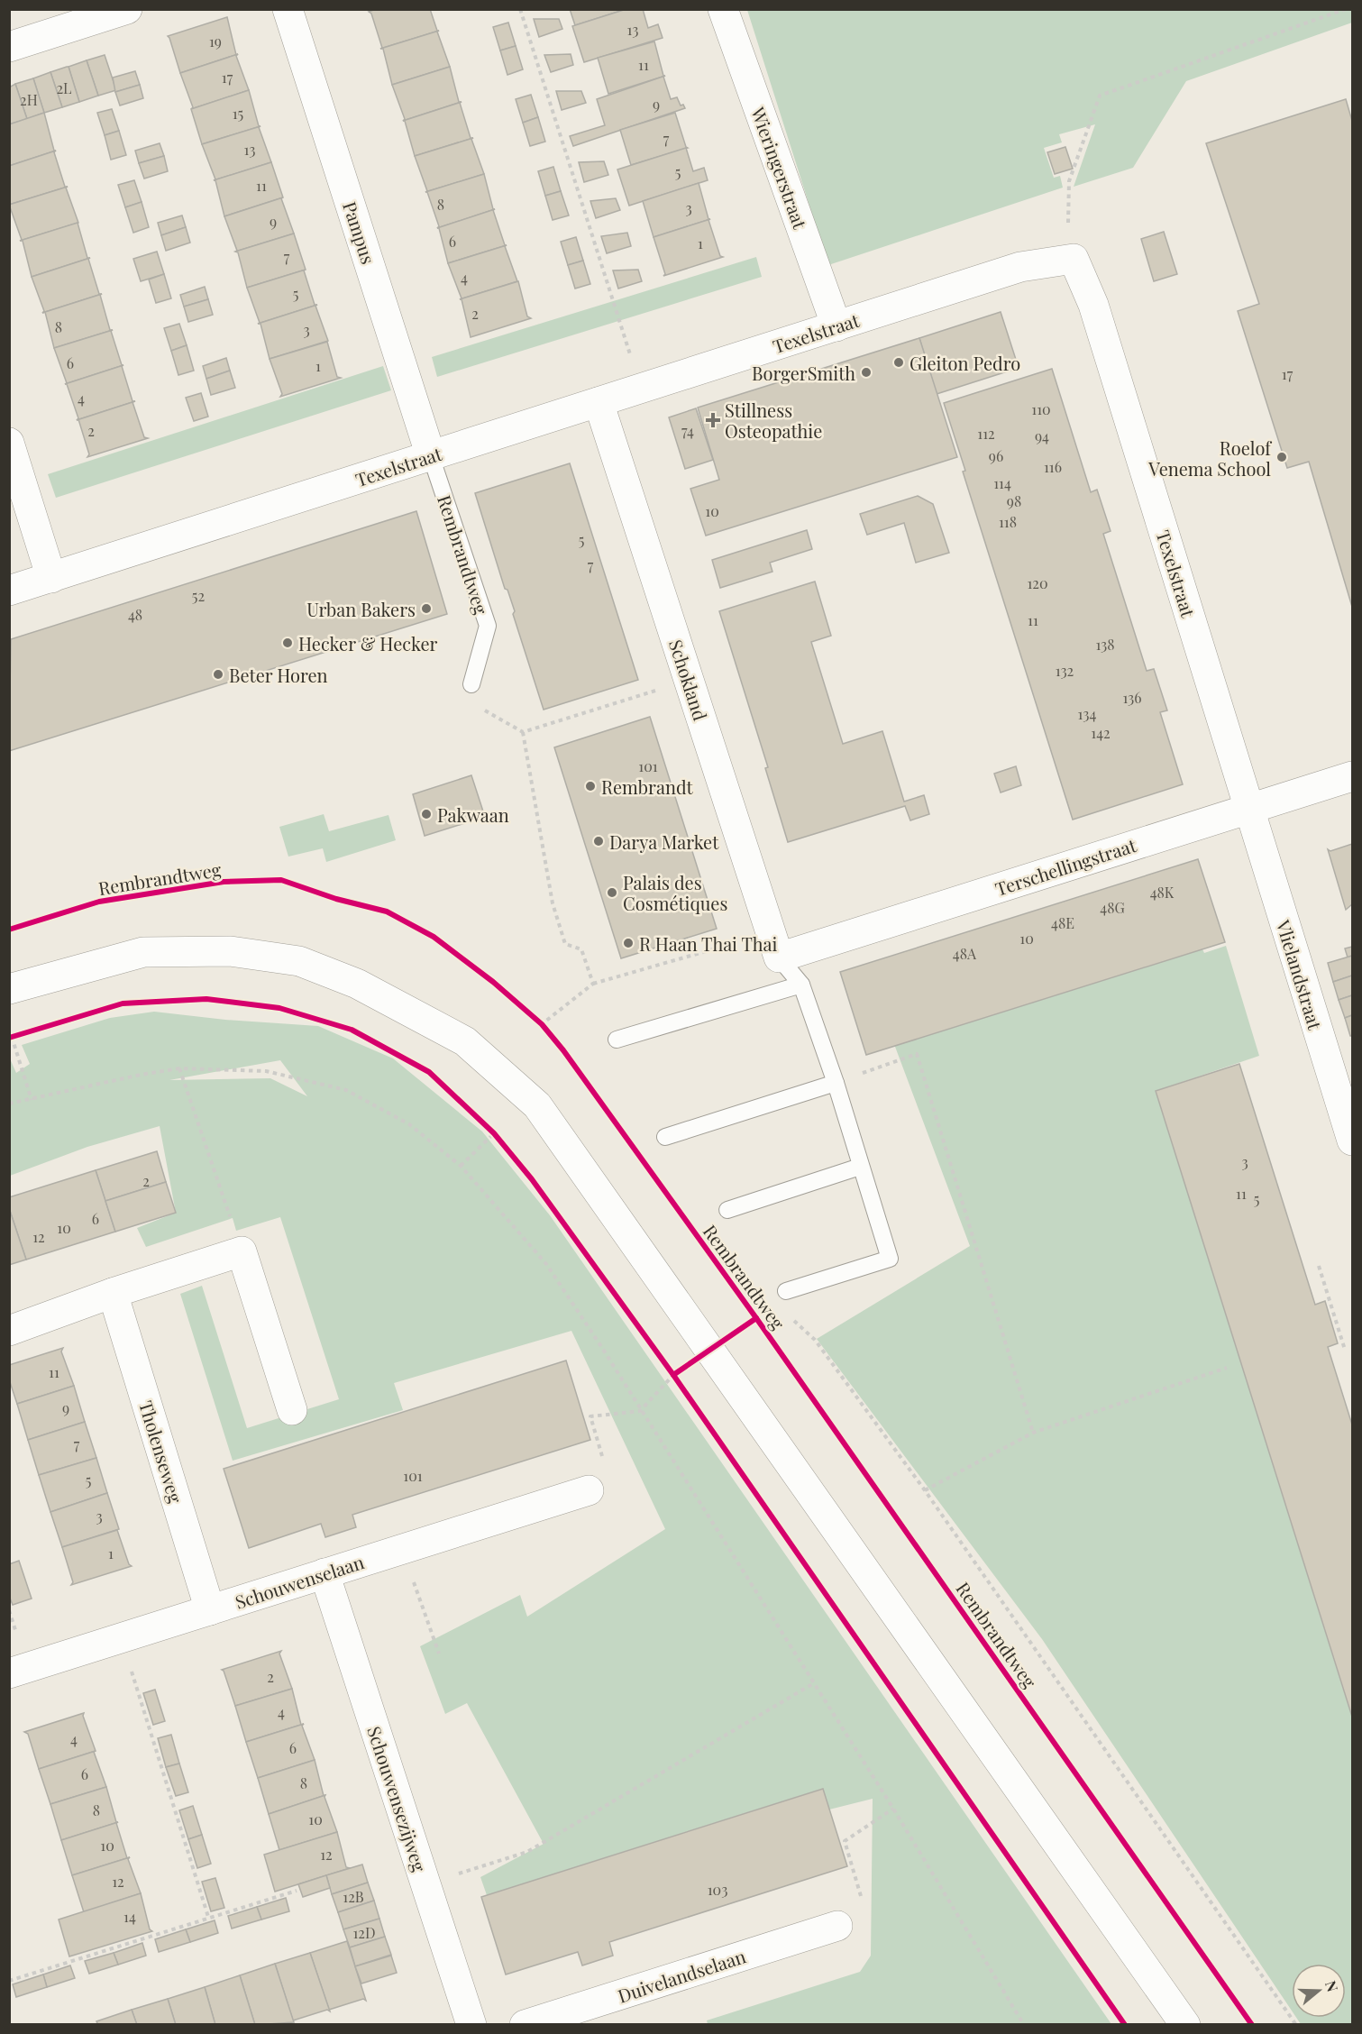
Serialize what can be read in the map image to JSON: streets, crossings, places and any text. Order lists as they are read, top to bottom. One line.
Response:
{"streets":{"street":["Wieringerstraat","Pampus","Texelstraat","Schokland","Terschellingstraat","Vlielandstraat","Tholenseweg","Schouwenselaan","Schouwensezijweg","Duivelandselaan"],"lane":["Rembrandtweg"]},"crossings":[["Wieringerstraat","Texelstraat"],["Pampus","Texelstraat"],["Pampus","Rembrandtweg"],["Texelstraat","Rembrandtweg"],["Texelstraat","Schokland"],["Texelstraat","Terschellingstraat"],["Texelstraat","Vlielandstraat"],["Schokland","Terschellingstraat"],["Terschellingstraat","Vlielandstraat"],["Tholenseweg","Schouwenselaan"],["Schouwenselaan","Schouwensezijweg"]],"places":{"other":["Gleiton Pedro","BorgerSmith","Roelof Venema School","Urban Bakers","Hecker & Hecker","Beter Horen","Rembrandt","Pakwaan","Darya Market","Palais des Cosmétiques","R Haan Thai Thai"],"health":["Stillness Osteopathie"]},"house_numbers":["13","19","11","17","2L","2H","9","15","7","13","5","11","8","3","9","6","1","7","4","5","2","8","3","6","1","17","4","110","2","74","112","94","96","116","114","98","10","118","5","7","120","52","48","11","138","132","136","134","142","101","48K","48G","48E","10","48A","3","2","11","5","6","10","12","11","9","7","101","5","3","1","2","4","4","6","6","8","8","10","10","12","12","103","12B","14","12D"],"north":"right"}
